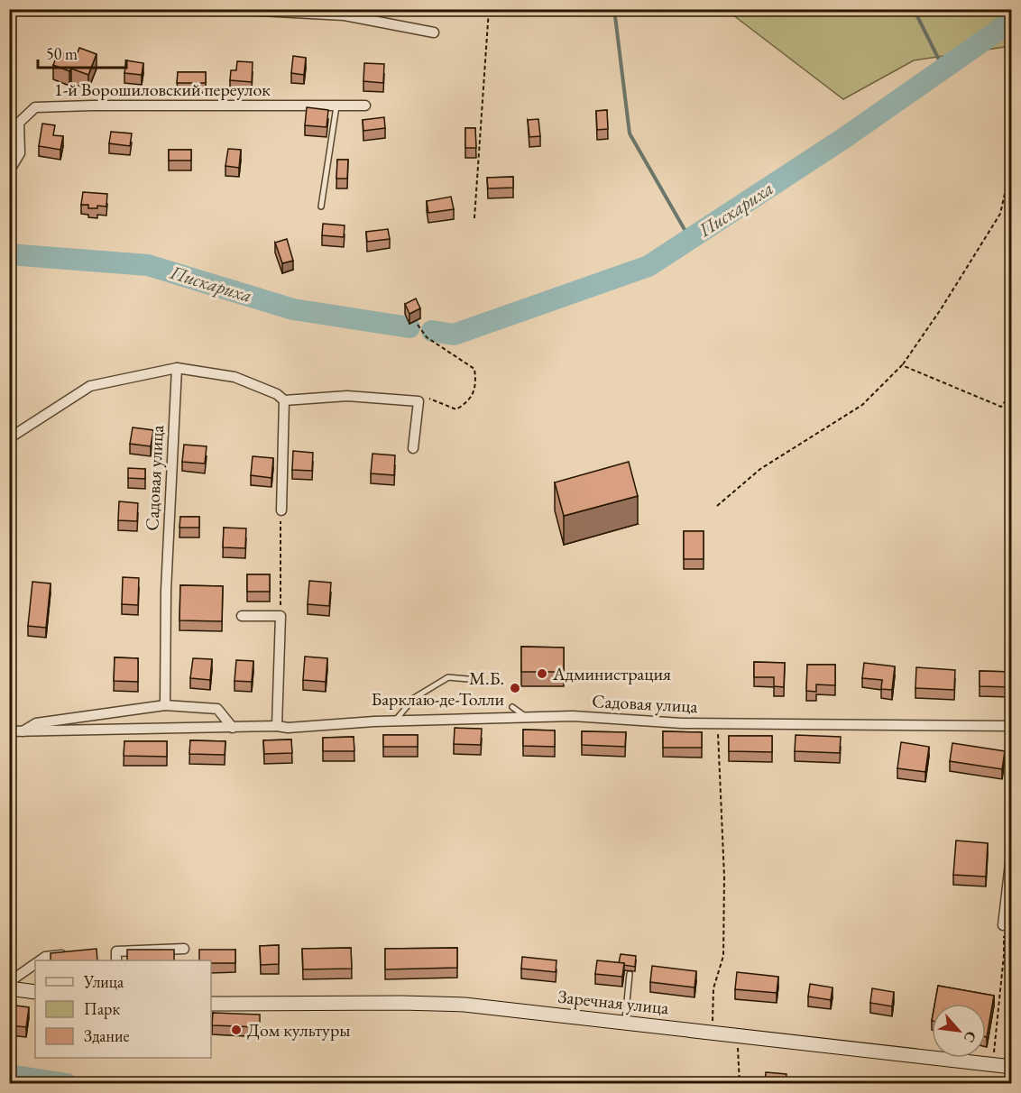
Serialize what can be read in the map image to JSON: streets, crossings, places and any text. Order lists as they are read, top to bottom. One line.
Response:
{"streets":{"street":["1-й Ворошиловский переулок","Садовая улица","Заречная улица"]},"water":["Пискариха"],"places":["Администрация","М.Б. Барклаю-де-Толли","Дом культуры"],"legend":["Улица","Парк","Здание"],"scale_bar":"50 m","north":"bottom right"}
